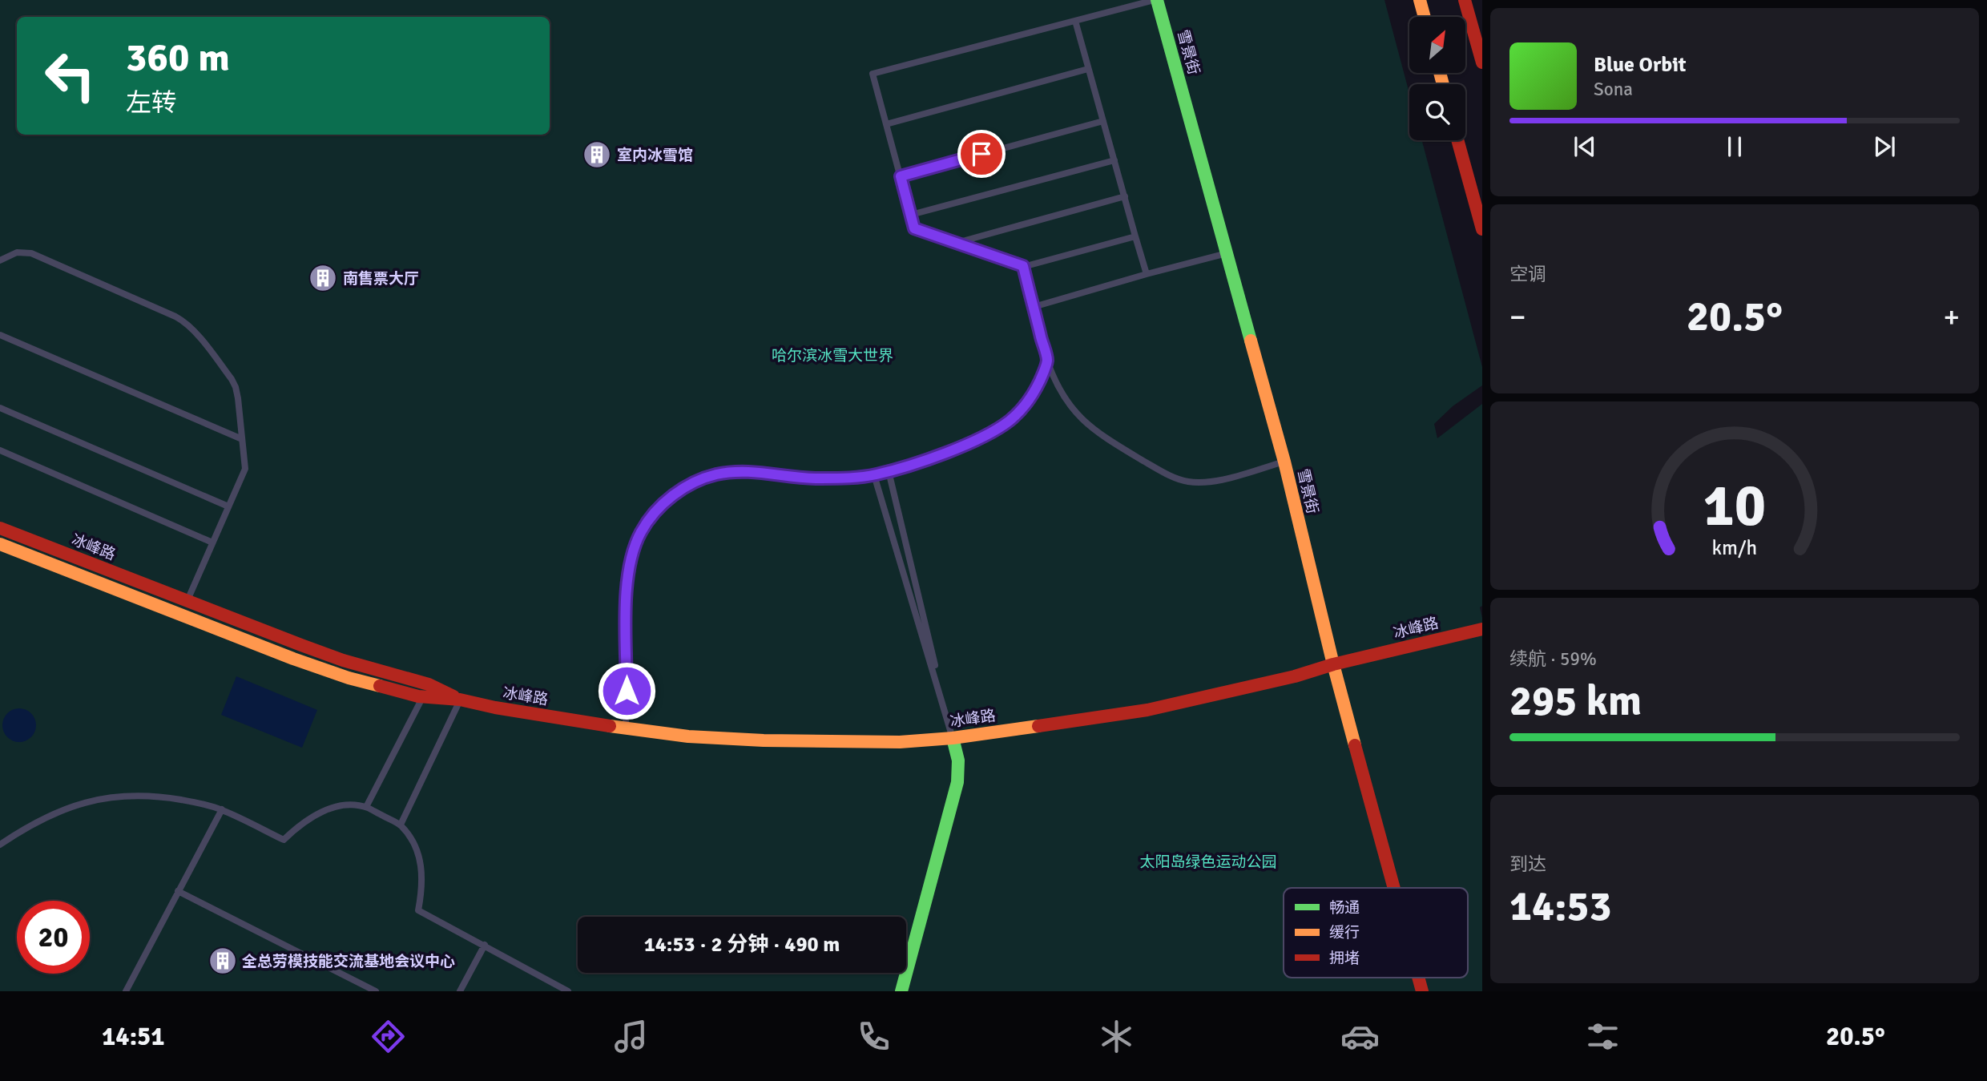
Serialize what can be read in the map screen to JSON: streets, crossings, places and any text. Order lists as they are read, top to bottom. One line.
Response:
{"streets":{"main road":["雪景街","冰峰路"]},"crossings":[["雪景街","冰峰路"]],"parks":["哈尔滨冰雪大世界","太阳岛绿色运动公园"],"places":{"building":["室内冰雪馆","南售票大厅","全总劳模技能交流基地会议中心"]},"legend":["畅通","缓行","拥堵"],"north":"top right","page":{"turn":["360 m","左转"],"song":["Blue Orbit","Sona"],"tile":["空调",["续航 · 59%","295 km"],["到达","14:53"]],"heat":["−","20.5°","+"],"limit":"20","trip":"14:53 · 2 分钟 · 490 m","tabs":["14:51","20.5°"],"gauge":["10","km/h"]}}
